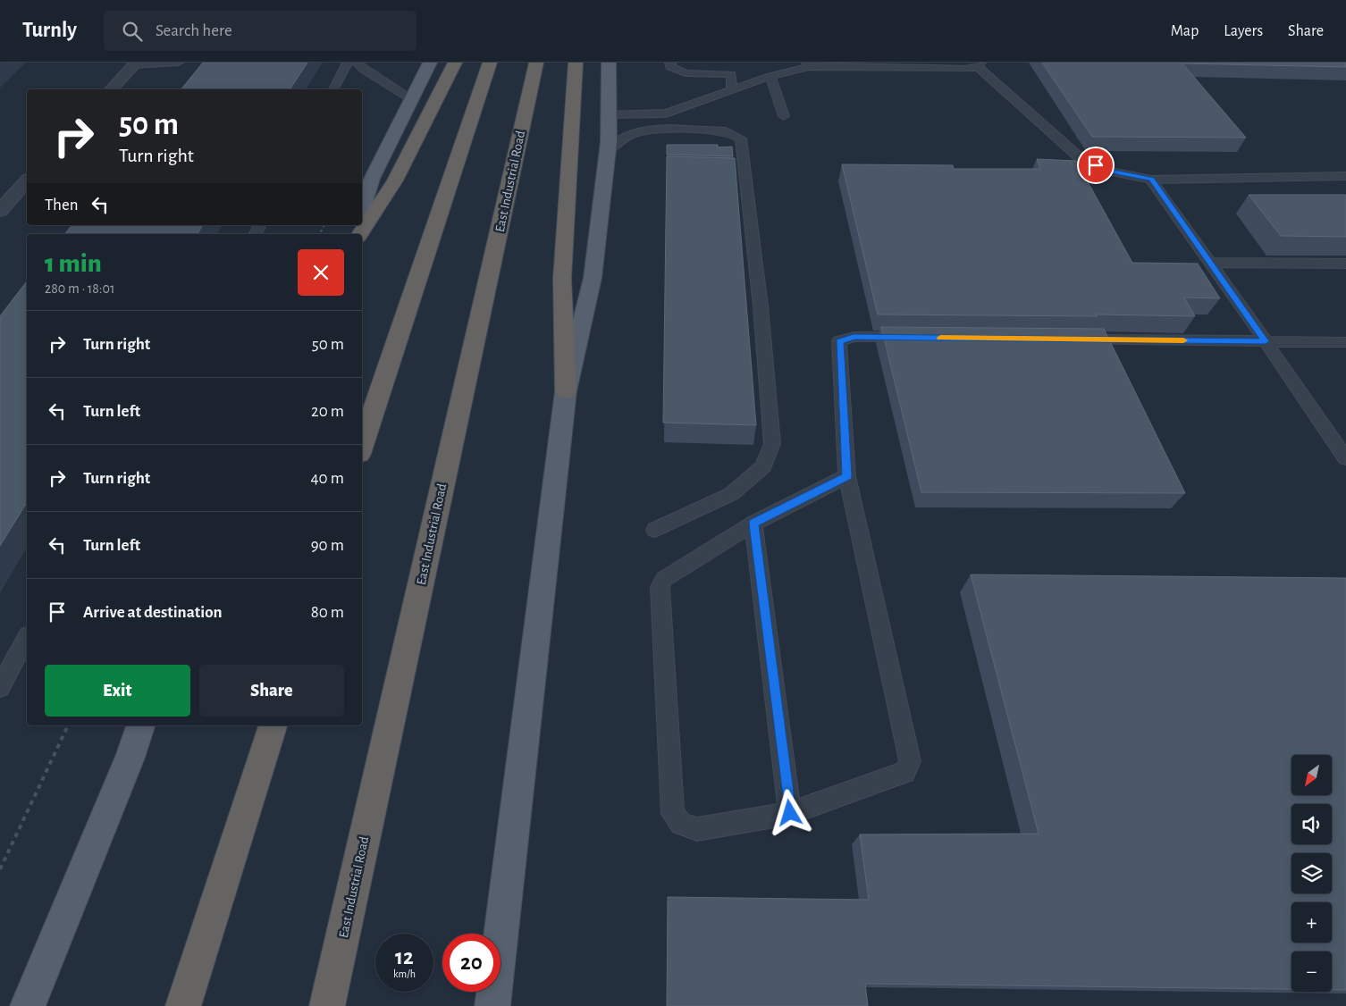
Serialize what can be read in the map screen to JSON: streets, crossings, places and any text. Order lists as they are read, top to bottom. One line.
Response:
{"streets":{"highway":["East Industrial Road"]},"north":"bottom left","page":{"header":"Turnly","search":"Search here","nav":["Map","Layers","Share"],"turn":["50 m","Turn right"],"then":"Then","heading":["1 min","280 m · 18:01"],"list":[{"name":"Turn right","value":"50 m"},{"name":"Turn left","value":"20 m"},{"name":"Turn right","value":"40 m"},{"name":"Turn left","value":"90 m"},{"name":"Arrive at destination","value":"80 m"}],"buttons":["Exit","Share"],"map_buttons":["+","−"],"speed":"12 km/h","limit":"20"}}
